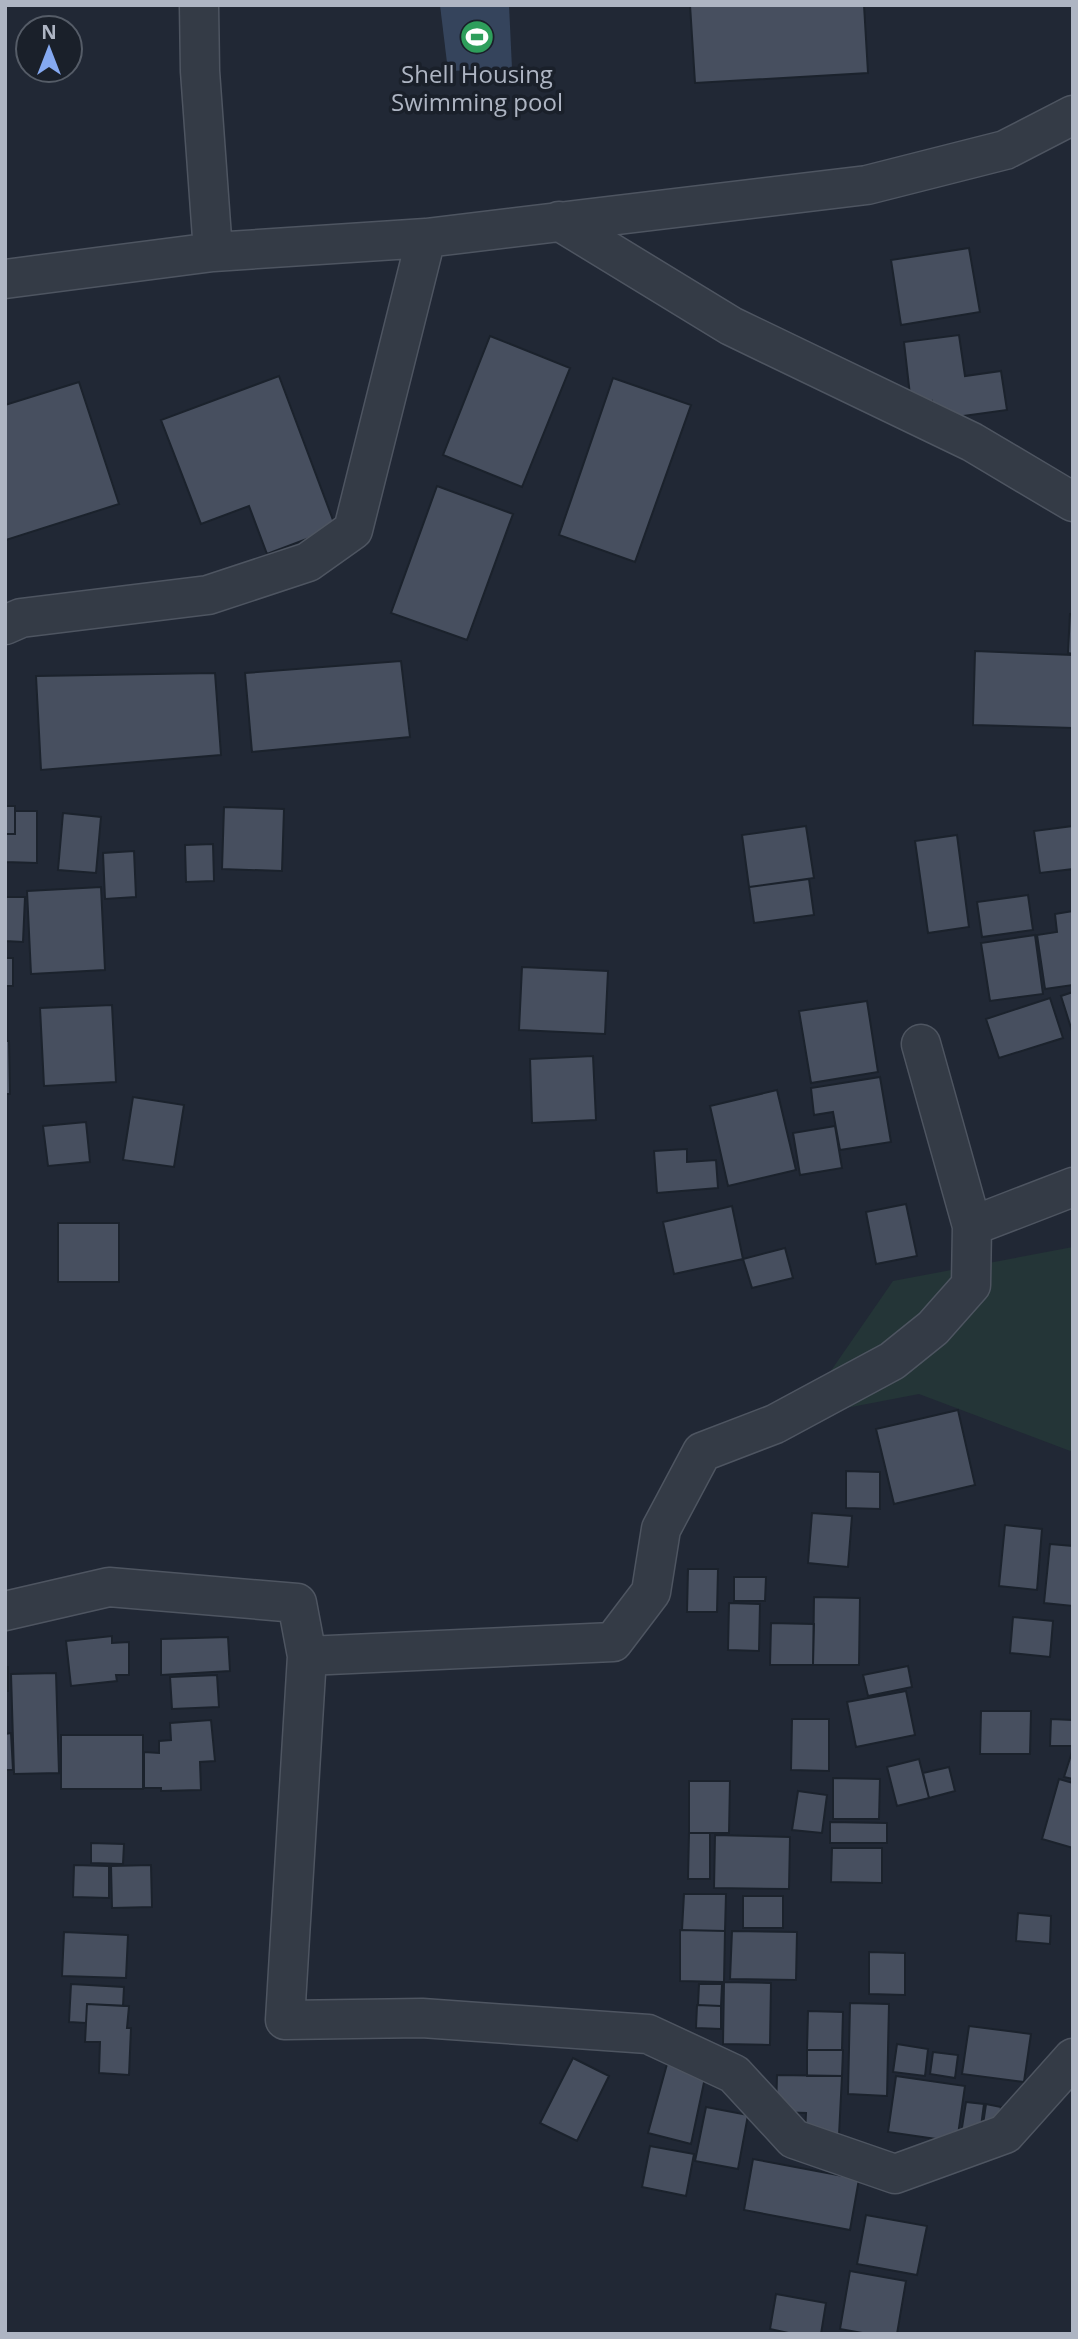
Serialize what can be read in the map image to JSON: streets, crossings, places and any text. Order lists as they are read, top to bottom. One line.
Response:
{"places":{"sports":["Shell Housing Swimming pool"]},"north":"top"}
